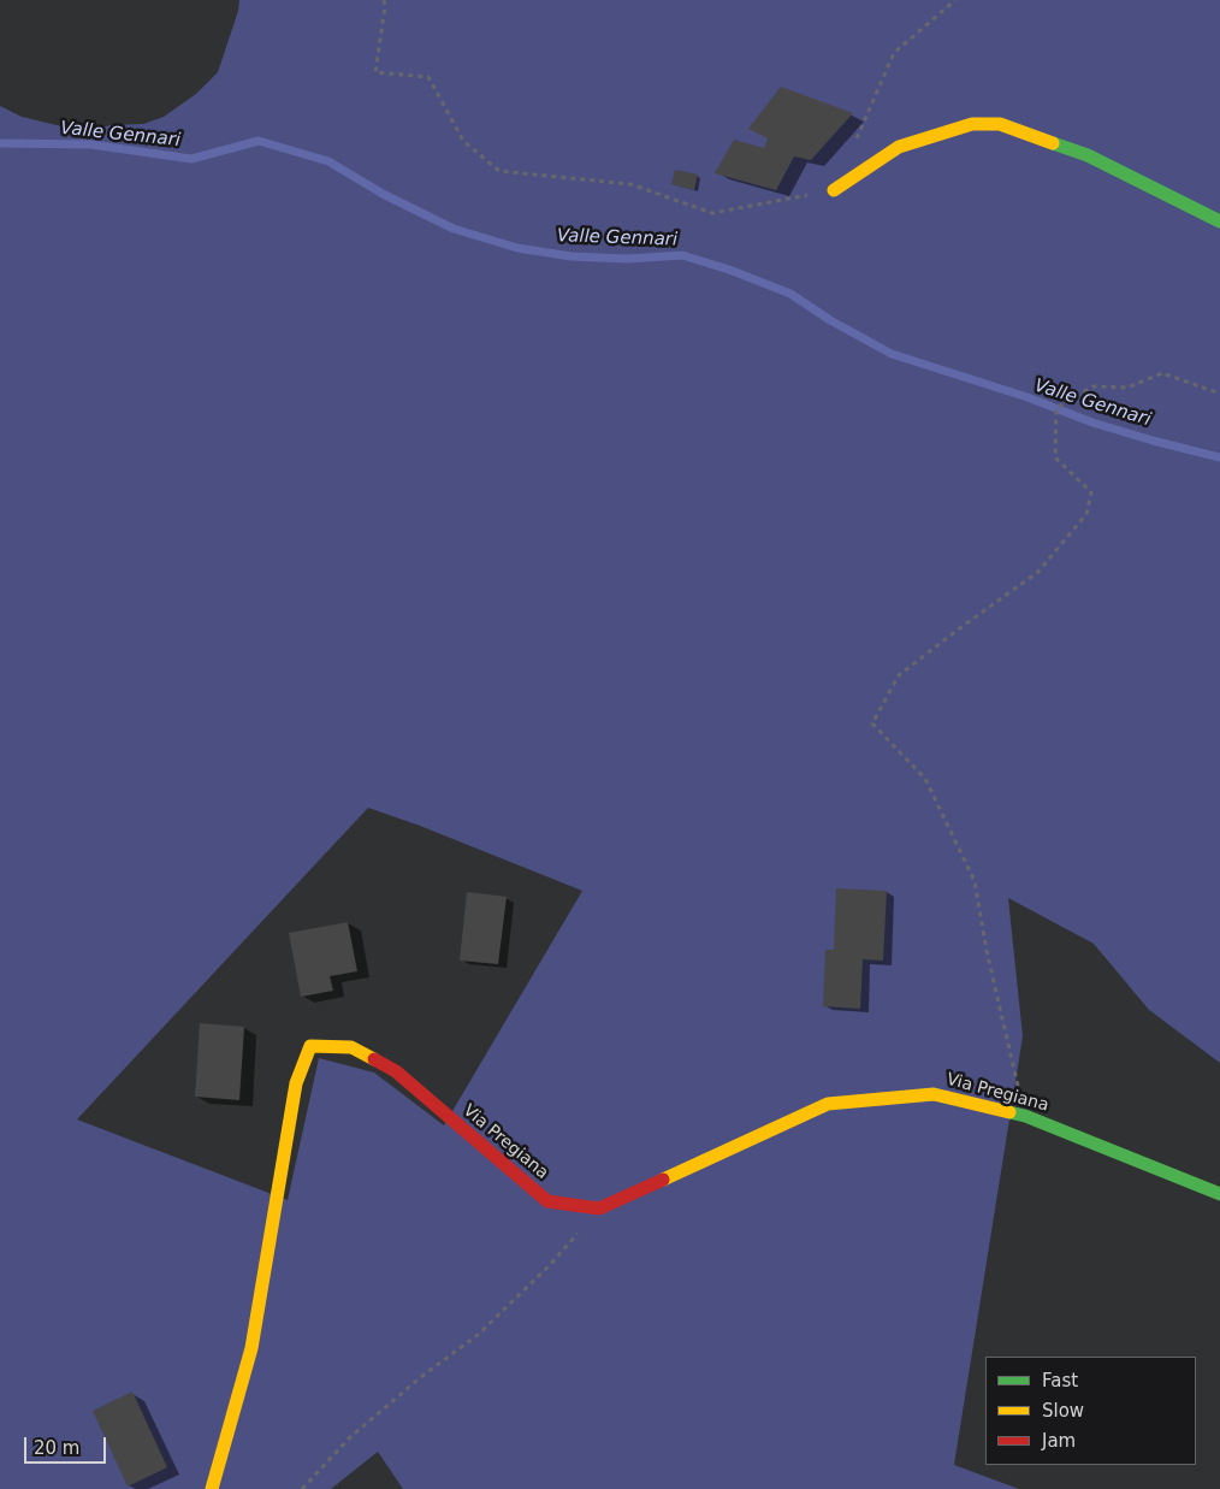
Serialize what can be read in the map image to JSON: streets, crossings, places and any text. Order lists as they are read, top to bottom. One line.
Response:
{"streets":{"street":["Via Pregiana"]},"water":["Valle Gennari"],"legend":["Fast","Slow","Jam"],"scale_bar":"20 m"}
